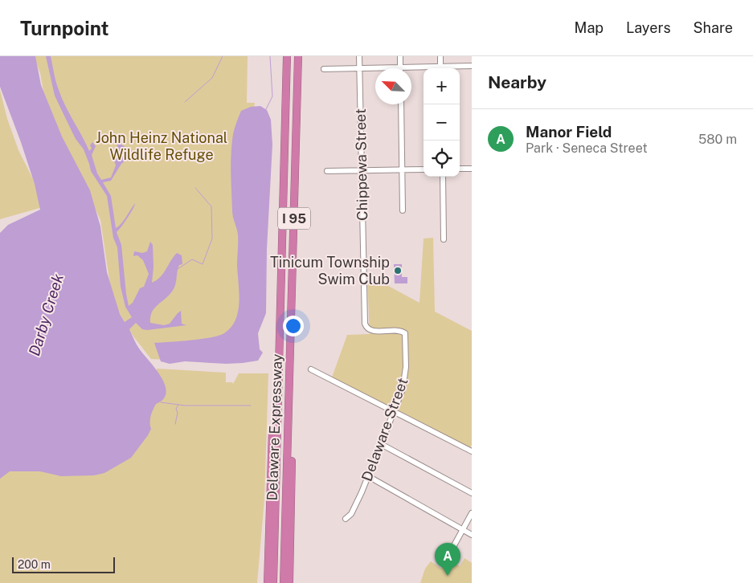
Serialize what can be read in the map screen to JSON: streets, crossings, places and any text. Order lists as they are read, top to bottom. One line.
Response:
{"streets":{"highway":["I 95","Delaware Expressway"],"street":["Chippewa Street","Delaware Street"]},"crossings":[["Chippewa Street","Delaware Street"]],"water":["Darby Creek"],"parks":["John Heinz National Wildlife Refuge"],"places":["Tinicum Township Swim Club"],"scale_bar":"200 m","north":"top left","page":{"header":"Turnpoint","nav":["Map","Layers","Share"],"heading":"Nearby","map_buttons":["+","−"],"list":[{"mark":"A","name":"Manor Field","note":"Park · Seneca Street","value":"580 m"}],"pins":"A","scale":"200 m"}}
